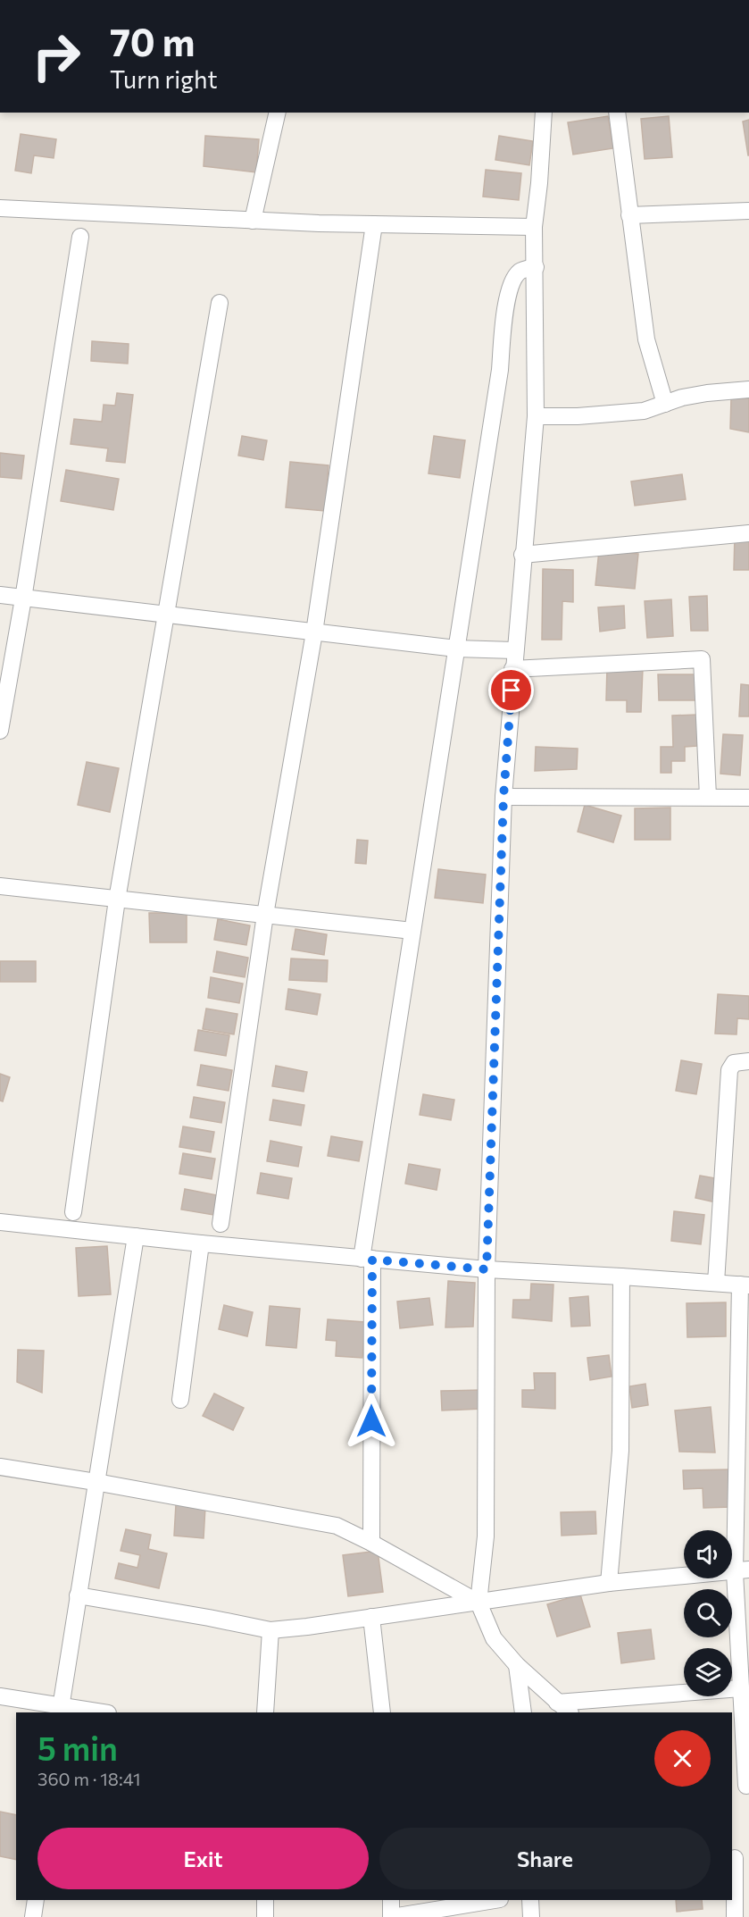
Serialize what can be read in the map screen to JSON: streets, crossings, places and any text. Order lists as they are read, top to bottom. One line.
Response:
{"page":{"turn":["70 m","Turn right"],"heading":["5 min","360 m · 18:41"],"buttons":["Exit","Share"]}}
